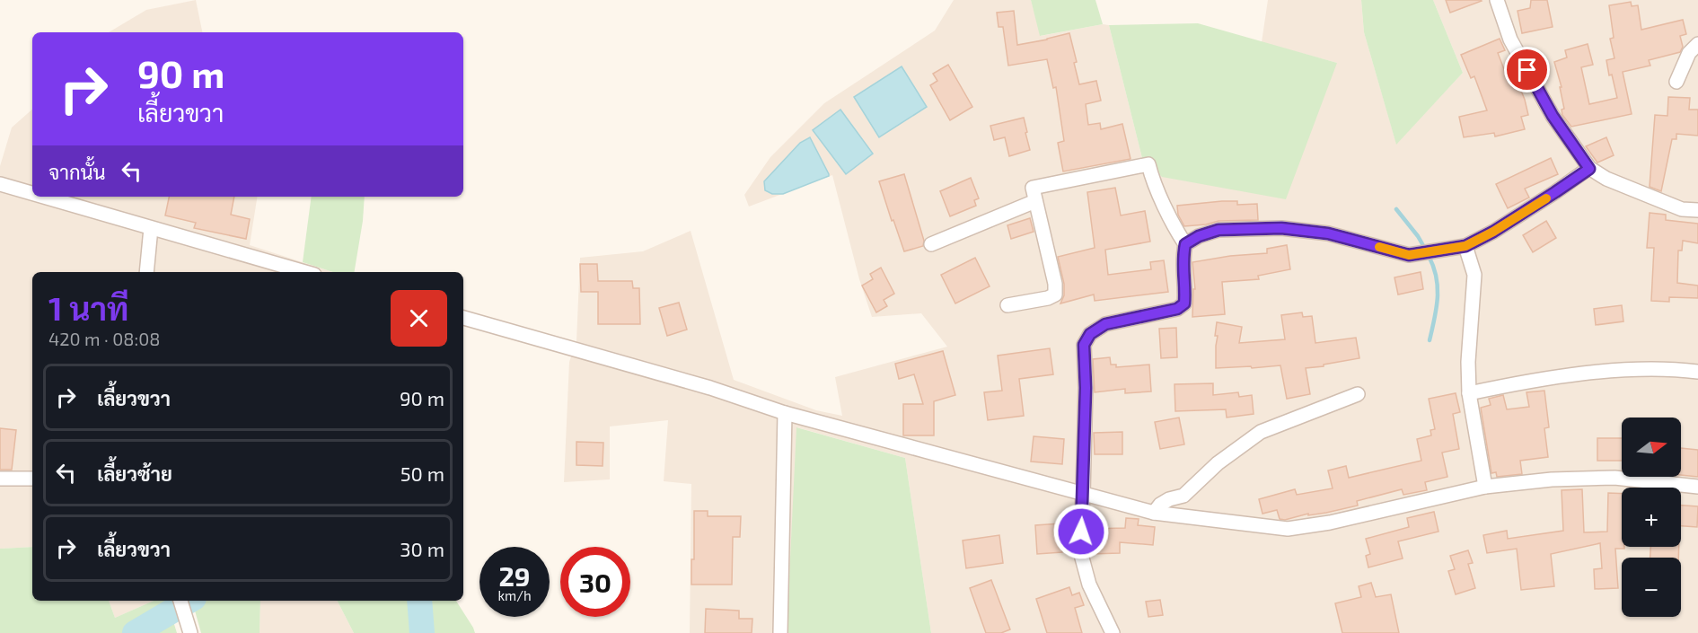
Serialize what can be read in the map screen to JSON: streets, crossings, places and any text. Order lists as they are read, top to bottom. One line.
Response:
{"north":"right","page":{"turn":["90 m","เลี้ยวขวา"],"then":"จากนั้น","heading":["1 นาที","420 m · 08:08"],"list":[{"name":"เลี้ยวขวา","value":"90 m"},{"name":"เลี้ยวซ้าย","value":"50 m"},{"name":"เลี้ยวขวา","value":"30 m"}],"map_buttons":["+","−"],"speed":"29 km/h","limit":"30"}}
